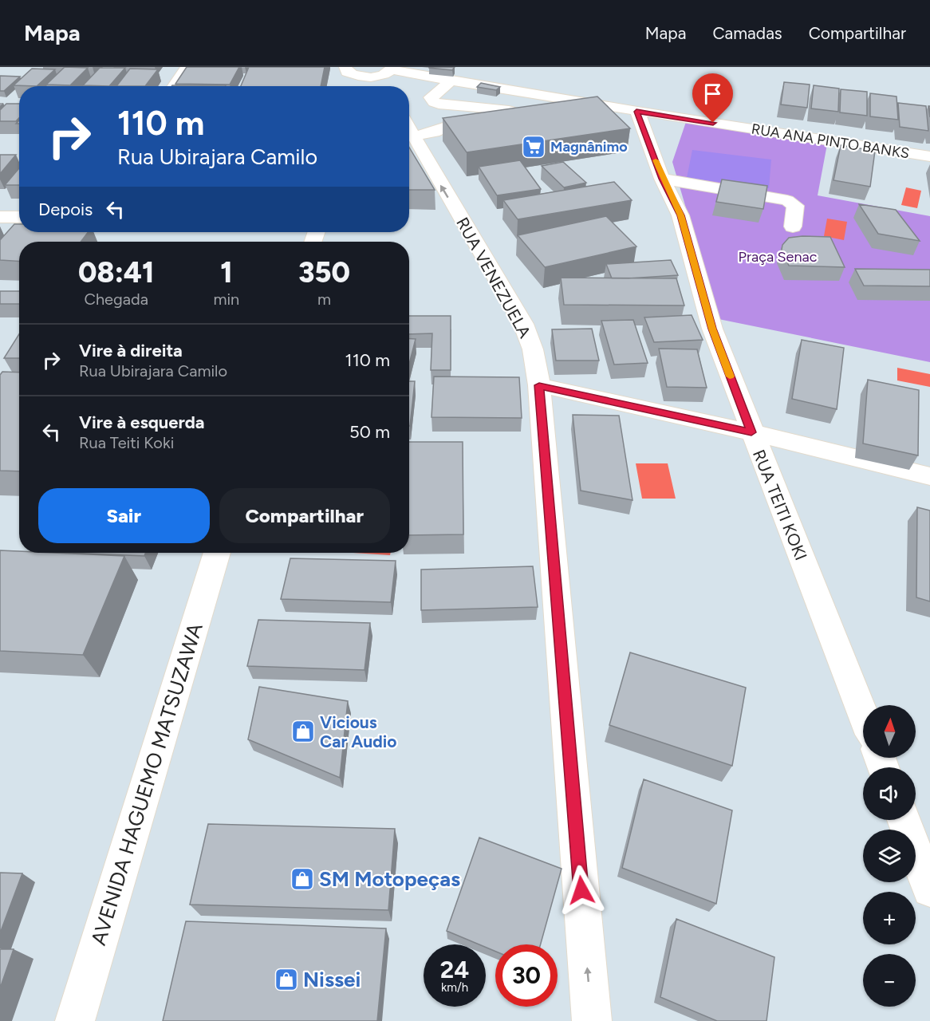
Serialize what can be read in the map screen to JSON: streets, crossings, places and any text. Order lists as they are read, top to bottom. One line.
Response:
{"streets":{"street":["RUA ANA PINTO BANKS","RUA VENEZUELA","RUA TEITI KOKI","AVENIDA HAGUEMO MATSUZAWA"]},"crossings":[["RUA ANA PINTO BANKS","RUA TEITI KOKI"]],"one_way":["RUA VENEZUELA"],"parks":["Praça Senac"],"places":{"supermarket":["Magnânimo"],"shop":["Vicious Car Audio","SM Motopeças","Nissei"]},"north":"top","page":{"header":"Mapa","nav":["Mapa","Camadas","Compartilhar"],"turn":["110 m","Rua Ubirajara Camilo"],"then":"Depois","eta":["08:41","Chegada","1","min","350","m"],"list":[{"name":"Vire à direita","note":"Rua Ubirajara Camilo","value":"110 m"},{"name":"Vire à esquerda","note":"Rua Teiti Koki","value":"50 m"}],"buttons":["Sair","Compartilhar"],"map_buttons":["+","−"],"speed":"24 km/h","limit":"30"}}
